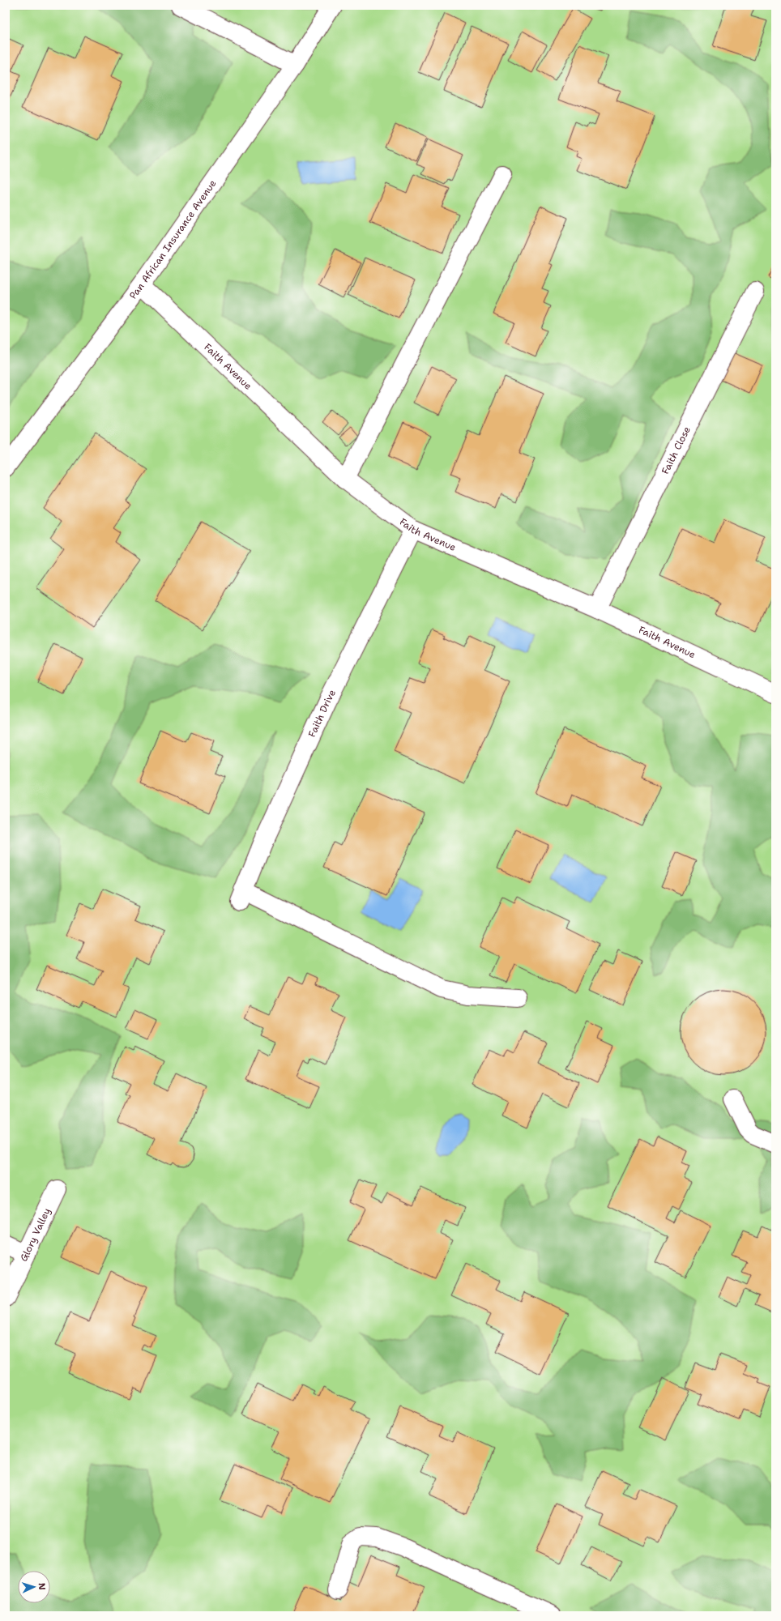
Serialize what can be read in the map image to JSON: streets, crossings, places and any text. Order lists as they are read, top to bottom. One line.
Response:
{"streets":{"street":["Pan African Insurance Avenue","Faith Avenue","Faith Close","Faith Drive","Glory Valley"]},"crossings":[["Pan African Insurance Avenue","Faith Avenue"],["Faith Avenue","Faith Close"],["Faith Avenue","Faith Drive"]],"north":"right"}
